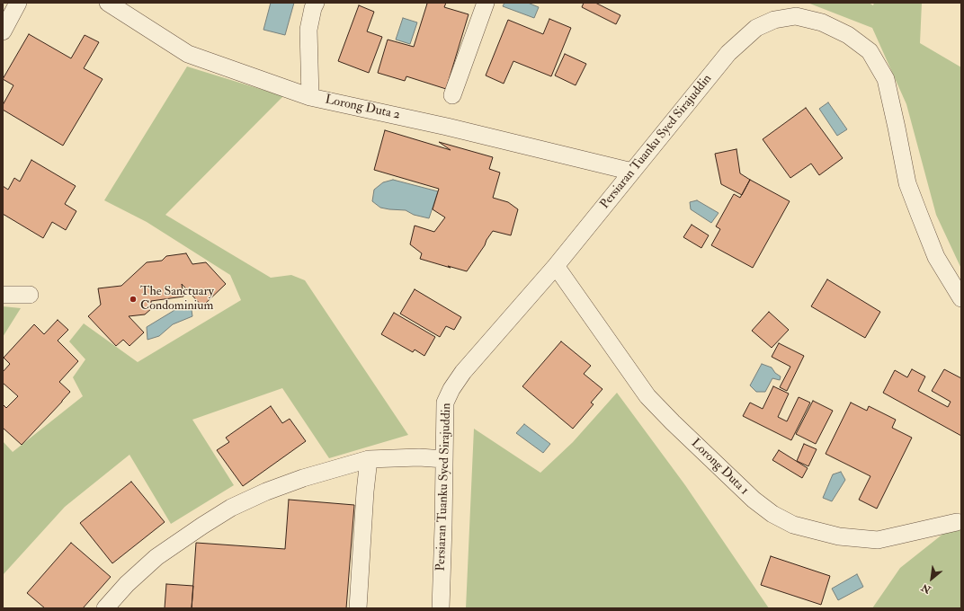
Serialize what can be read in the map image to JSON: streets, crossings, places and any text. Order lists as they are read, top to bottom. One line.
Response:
{"streets":{"street":["Lorong Duta 2","Persiaran Tuanku Syed Sirajuddin","Lorong Duta 1"]},"crossings":[["Lorong Duta 2","Persiaran Tuanku Syed Sirajuddin"],["Persiaran Tuanku Syed Sirajuddin","Lorong Duta 1"]],"places":["The Sanctuary Condominium"],"north":"bottom left"}
